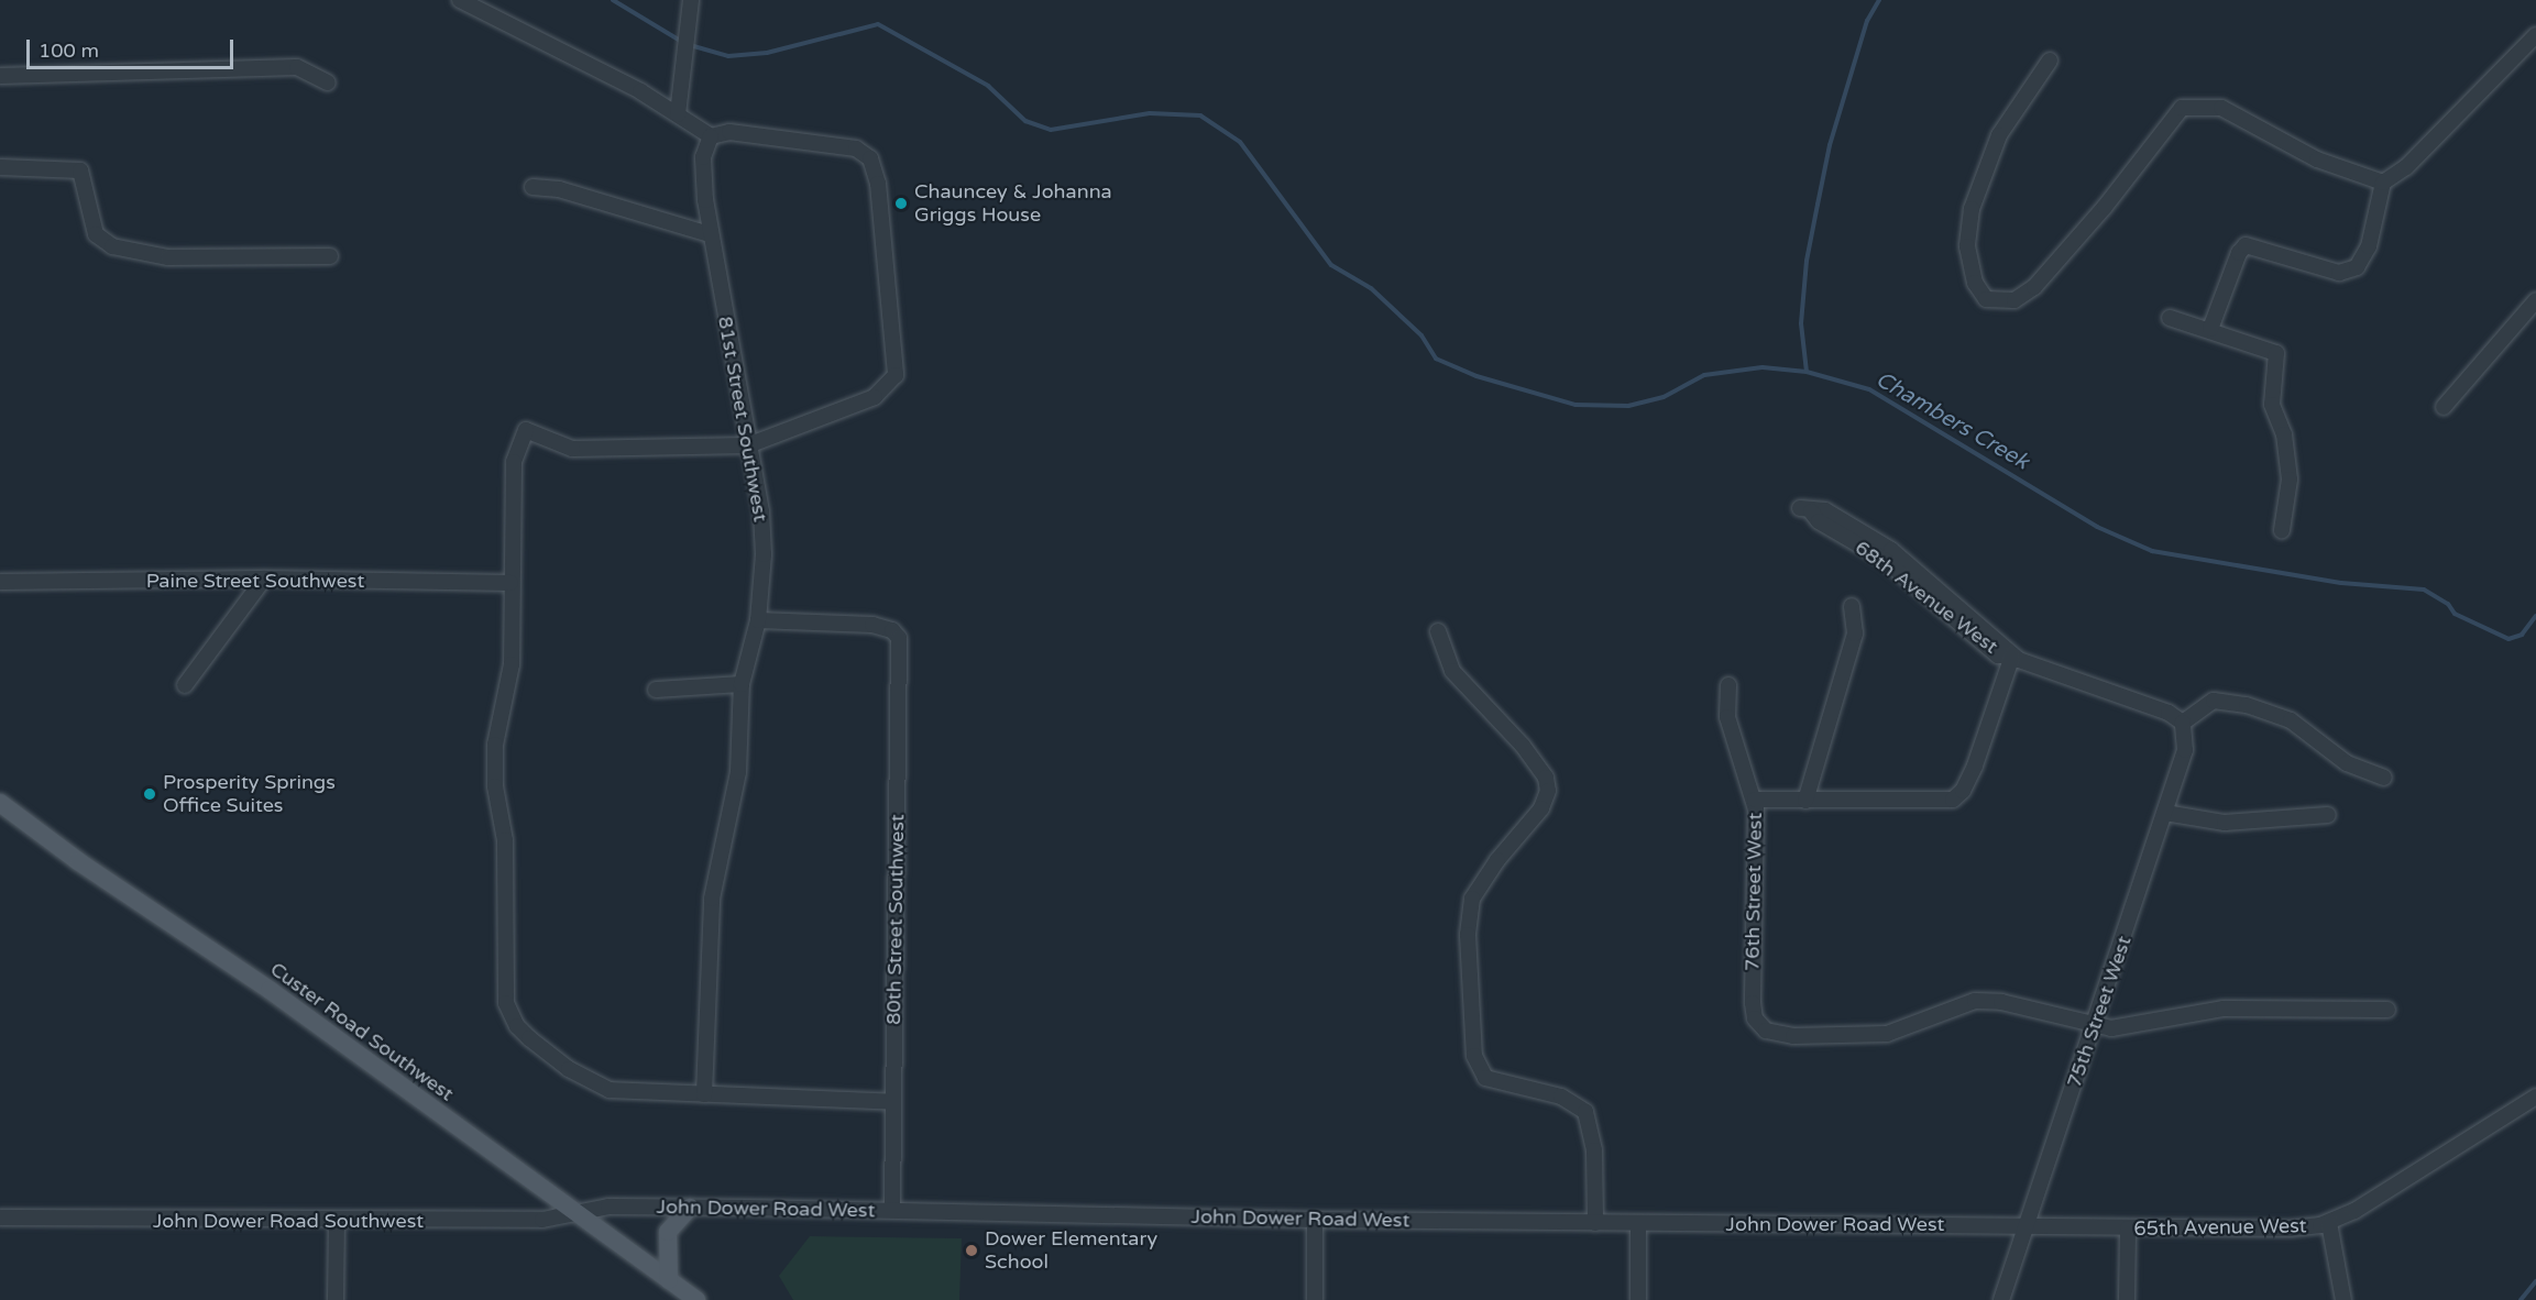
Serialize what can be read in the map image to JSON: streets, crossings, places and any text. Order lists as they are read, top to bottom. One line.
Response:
{"streets":{"main road":["Custer Road Southwest"],"street":["81st Street Southwest","Paine Street Southwest","68th Avenue West","76th Street West","80th Street Southwest","75th Street West","John Dower Road West","John Dower Road Southwest","65th Avenue West"]},"crossings":[["81st Street Southwest","80th Street Southwest"],["68th Avenue West","75th Street West"],["76th Street West","75th Street West"],["80th Street Southwest","John Dower Road West"],["75th Street West","John Dower Road West"],["75th Street West","65th Avenue West"],["Custer Road Southwest","John Dower Road West"],["Custer Road Southwest","John Dower Road Southwest"],["John Dower Road West","John Dower Road Southwest"],["John Dower Road West","65th Avenue West"]],"water":["Chambers Creek"],"places":["Chauncey & Johanna Griggs House","Prosperity Springs Office Suites","Dower Elementary School"],"scale_bar":"100 m"}
